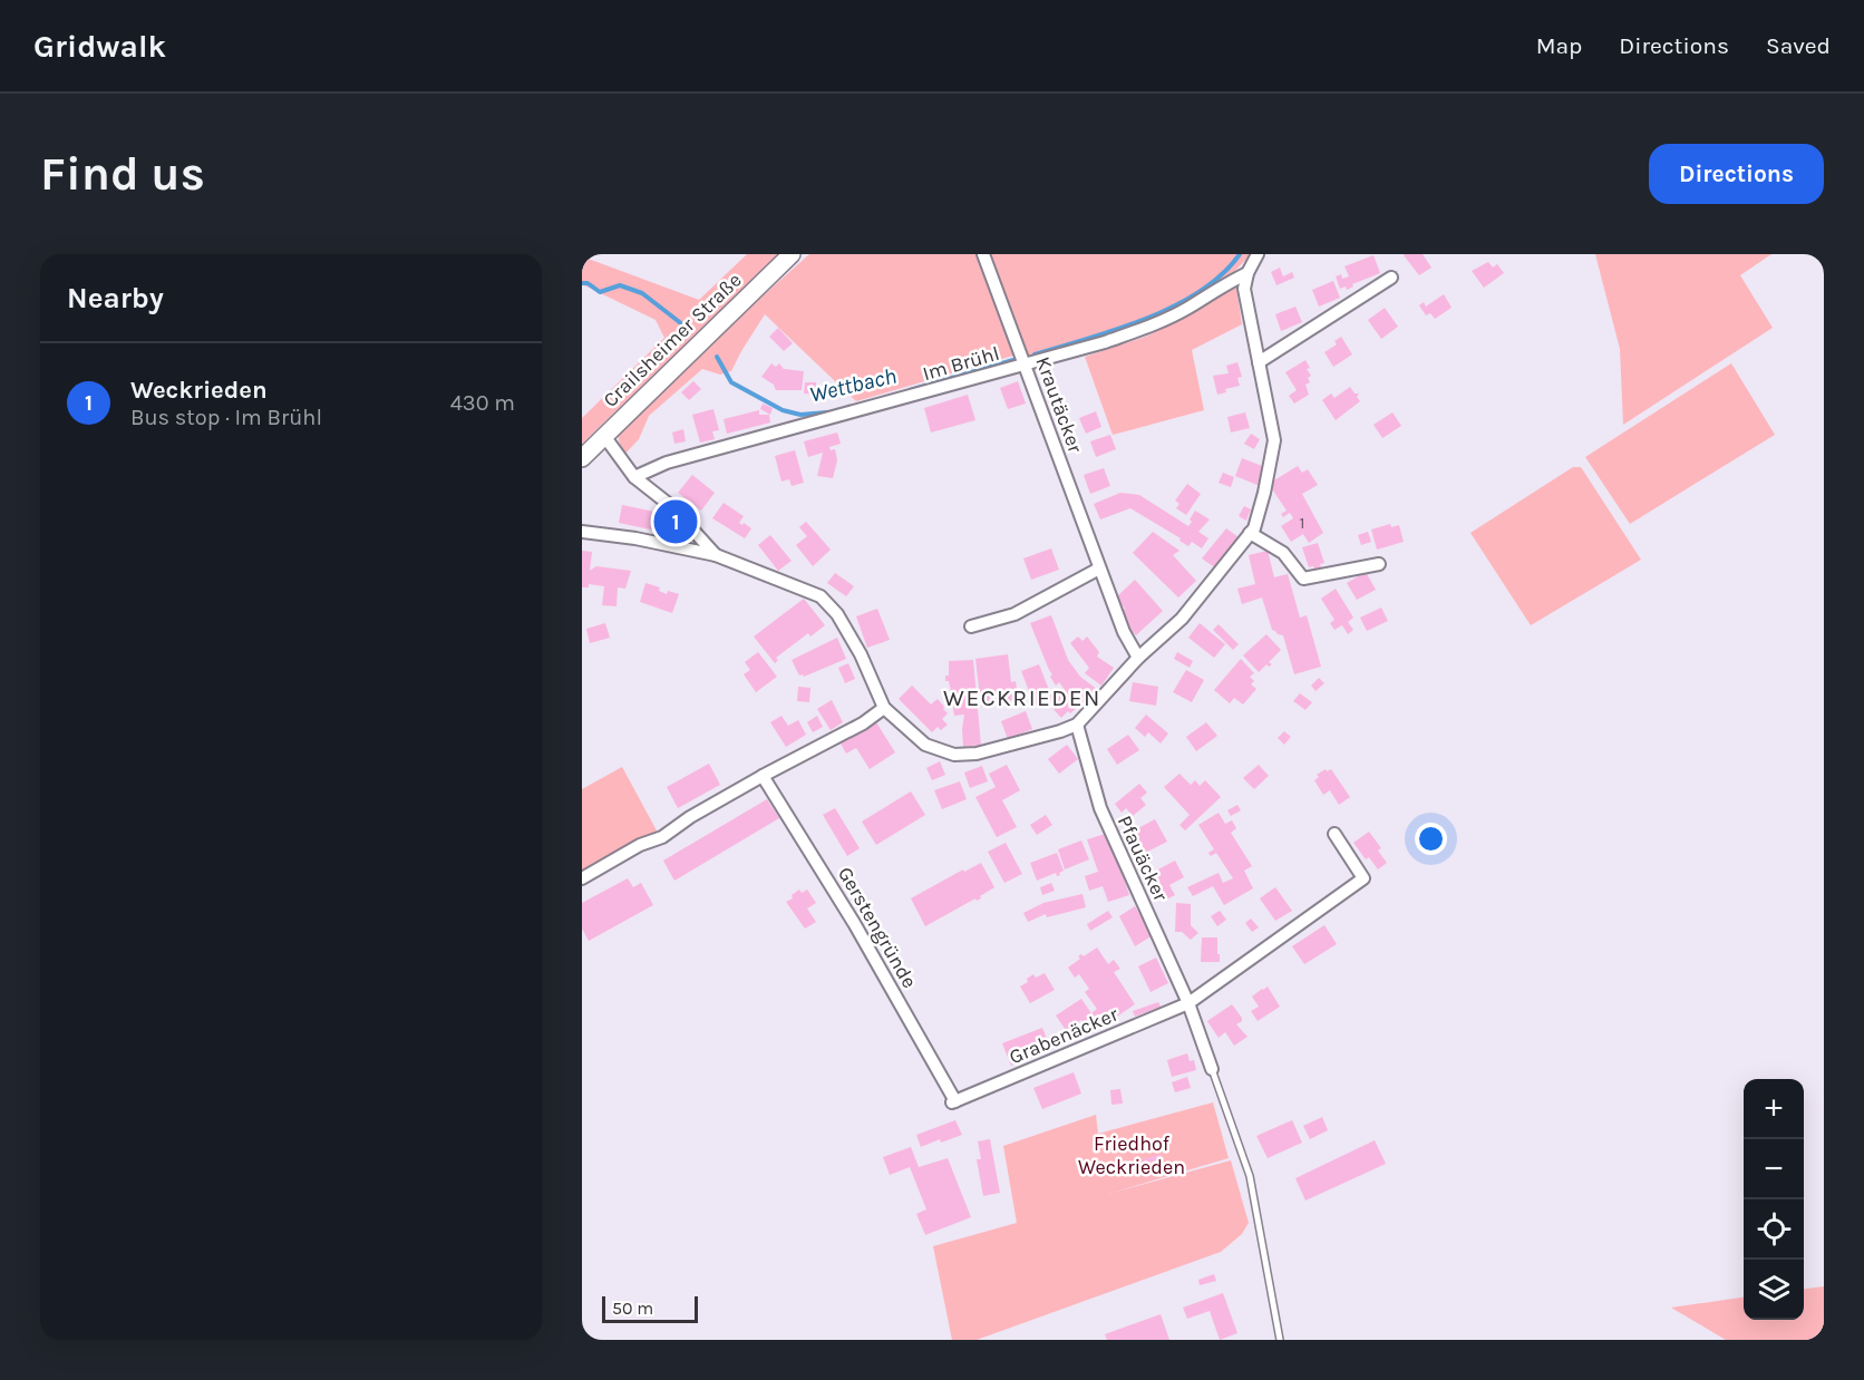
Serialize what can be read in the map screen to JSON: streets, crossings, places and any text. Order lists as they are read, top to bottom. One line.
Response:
{"streets":{"main road":["Crailsheimer Straße"],"street":["Im Brühl","Krautäcker","Pfauäcker","Gerstengründe","Grabenäcker"]},"crossings":[["Im Brühl","Krautäcker"],["Pfauäcker","Grabenäcker"],["Gerstengründe","Grabenäcker"]],"districts":["WECKRIEDEN"],"water":["Wettbach"],"parks":["Friedhof Weckrieden"],"house_numbers":["1"],"scale_bar":"50 m","page":{"header":"Gridwalk","nav":["Map","Directions","Saved"],"buttons":"Directions","title":"Find us","heading":"Nearby","list":[{"mark":"1","name":"Weckrieden","note":"Bus stop · Im Brühl","value":"430 m"}],"pins":"1","map_buttons":["+","−"],"scale":"50 m"}}
